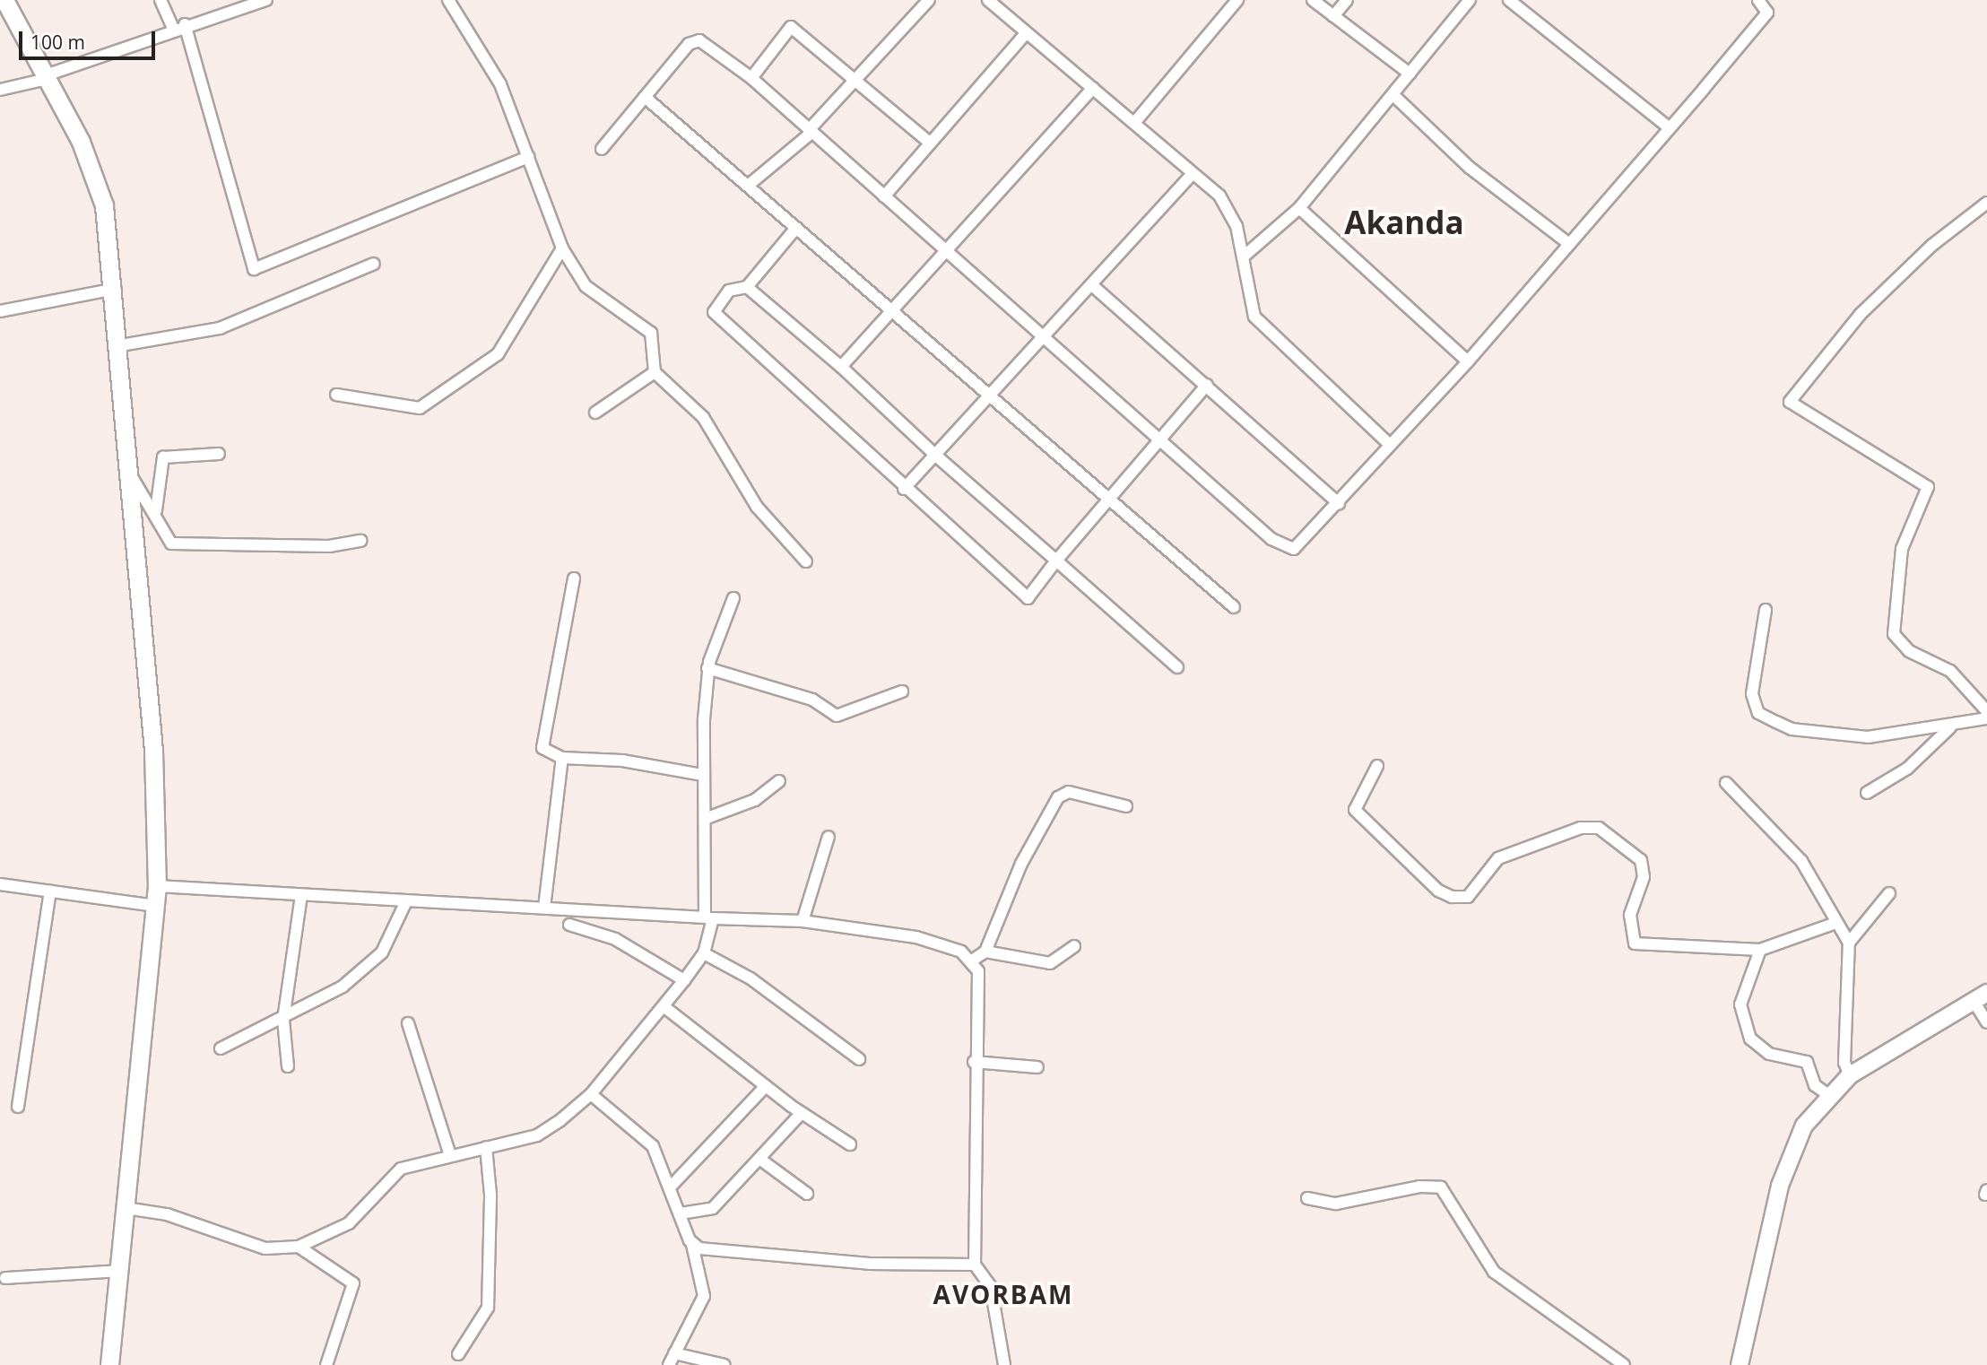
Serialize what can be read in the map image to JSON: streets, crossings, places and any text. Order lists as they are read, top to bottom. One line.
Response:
{"districts":["Akanda","AVORBAM"],"scale_bar":"100 m"}
